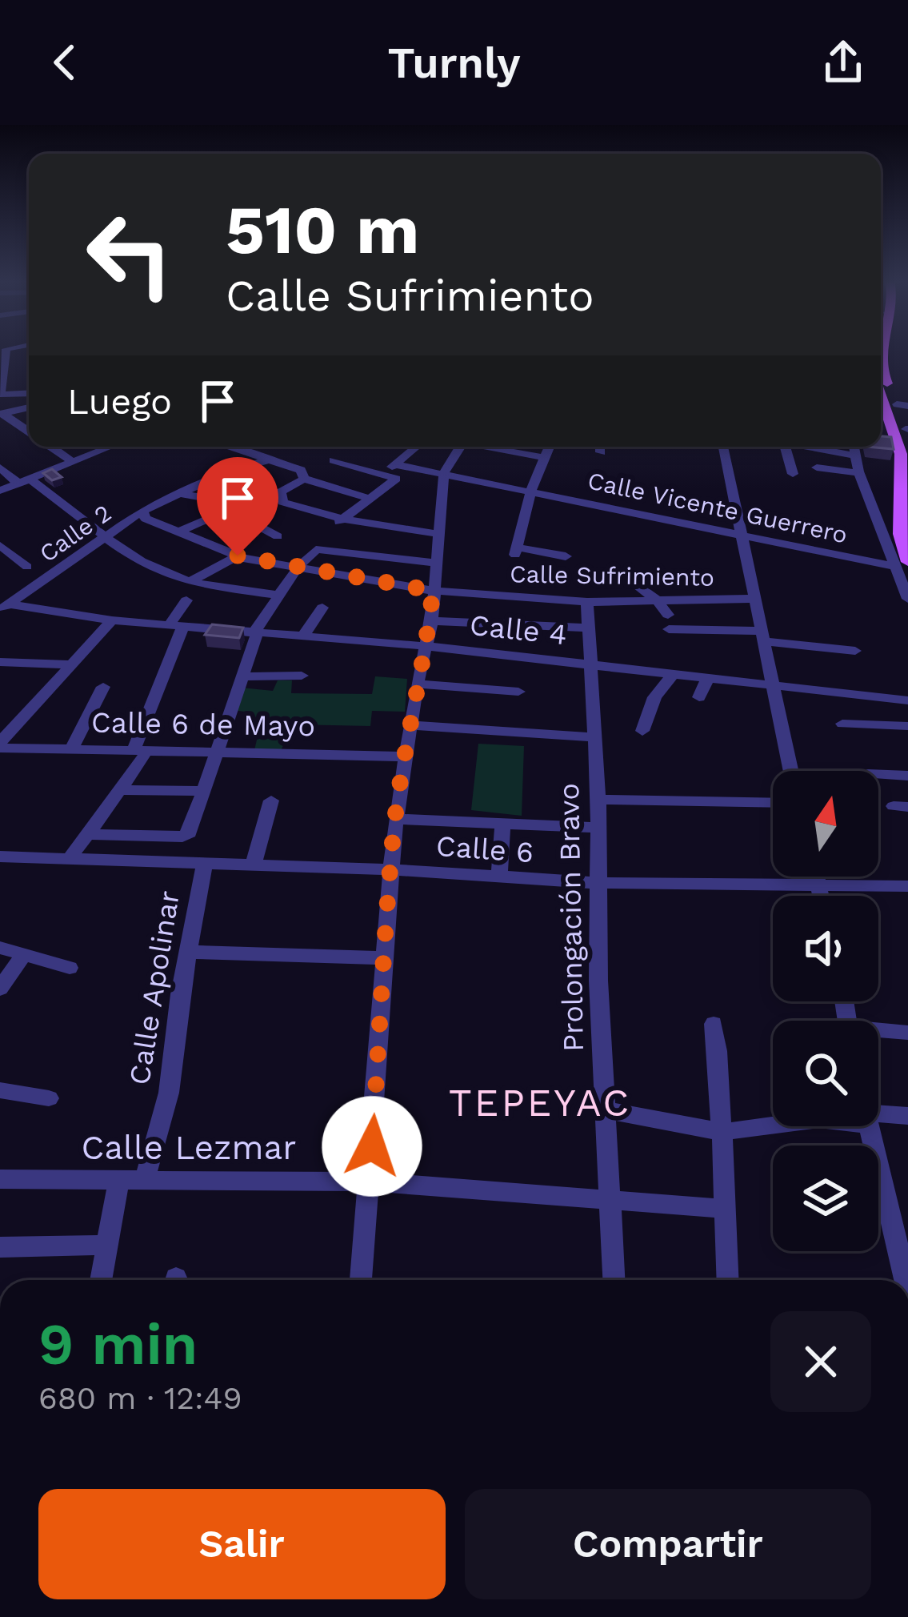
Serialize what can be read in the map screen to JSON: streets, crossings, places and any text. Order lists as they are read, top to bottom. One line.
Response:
{"streets":{"street":["Calle Vicente Guerrero","Calle 2","Calle Sufrimiento","Calle 4","Calle 6 de Mayo","Calle 6","Prolongación Bravo","Calle Apolinar","Calle Lezmar"]},"crossings":[["Calle 2","Calle Sufrimiento"],["Calle 2","Calle 4"],["Calle Sufrimiento","Prolongación Bravo"],["Calle 4","Prolongación Bravo"],["Calle 6","Prolongación Bravo"],["Calle 6","Calle Apolinar"],["Prolongación Bravo","Calle Lezmar"],["Calle Apolinar","Calle Lezmar"]],"districts":["TEPEYAC"],"north":"top","page":{"header":"Turnly","turn":["510 m","Calle Sufrimiento"],"then":"Luego","heading":["9 min","680 m · 12:49"],"buttons":["Salir","Compartir"]}}
